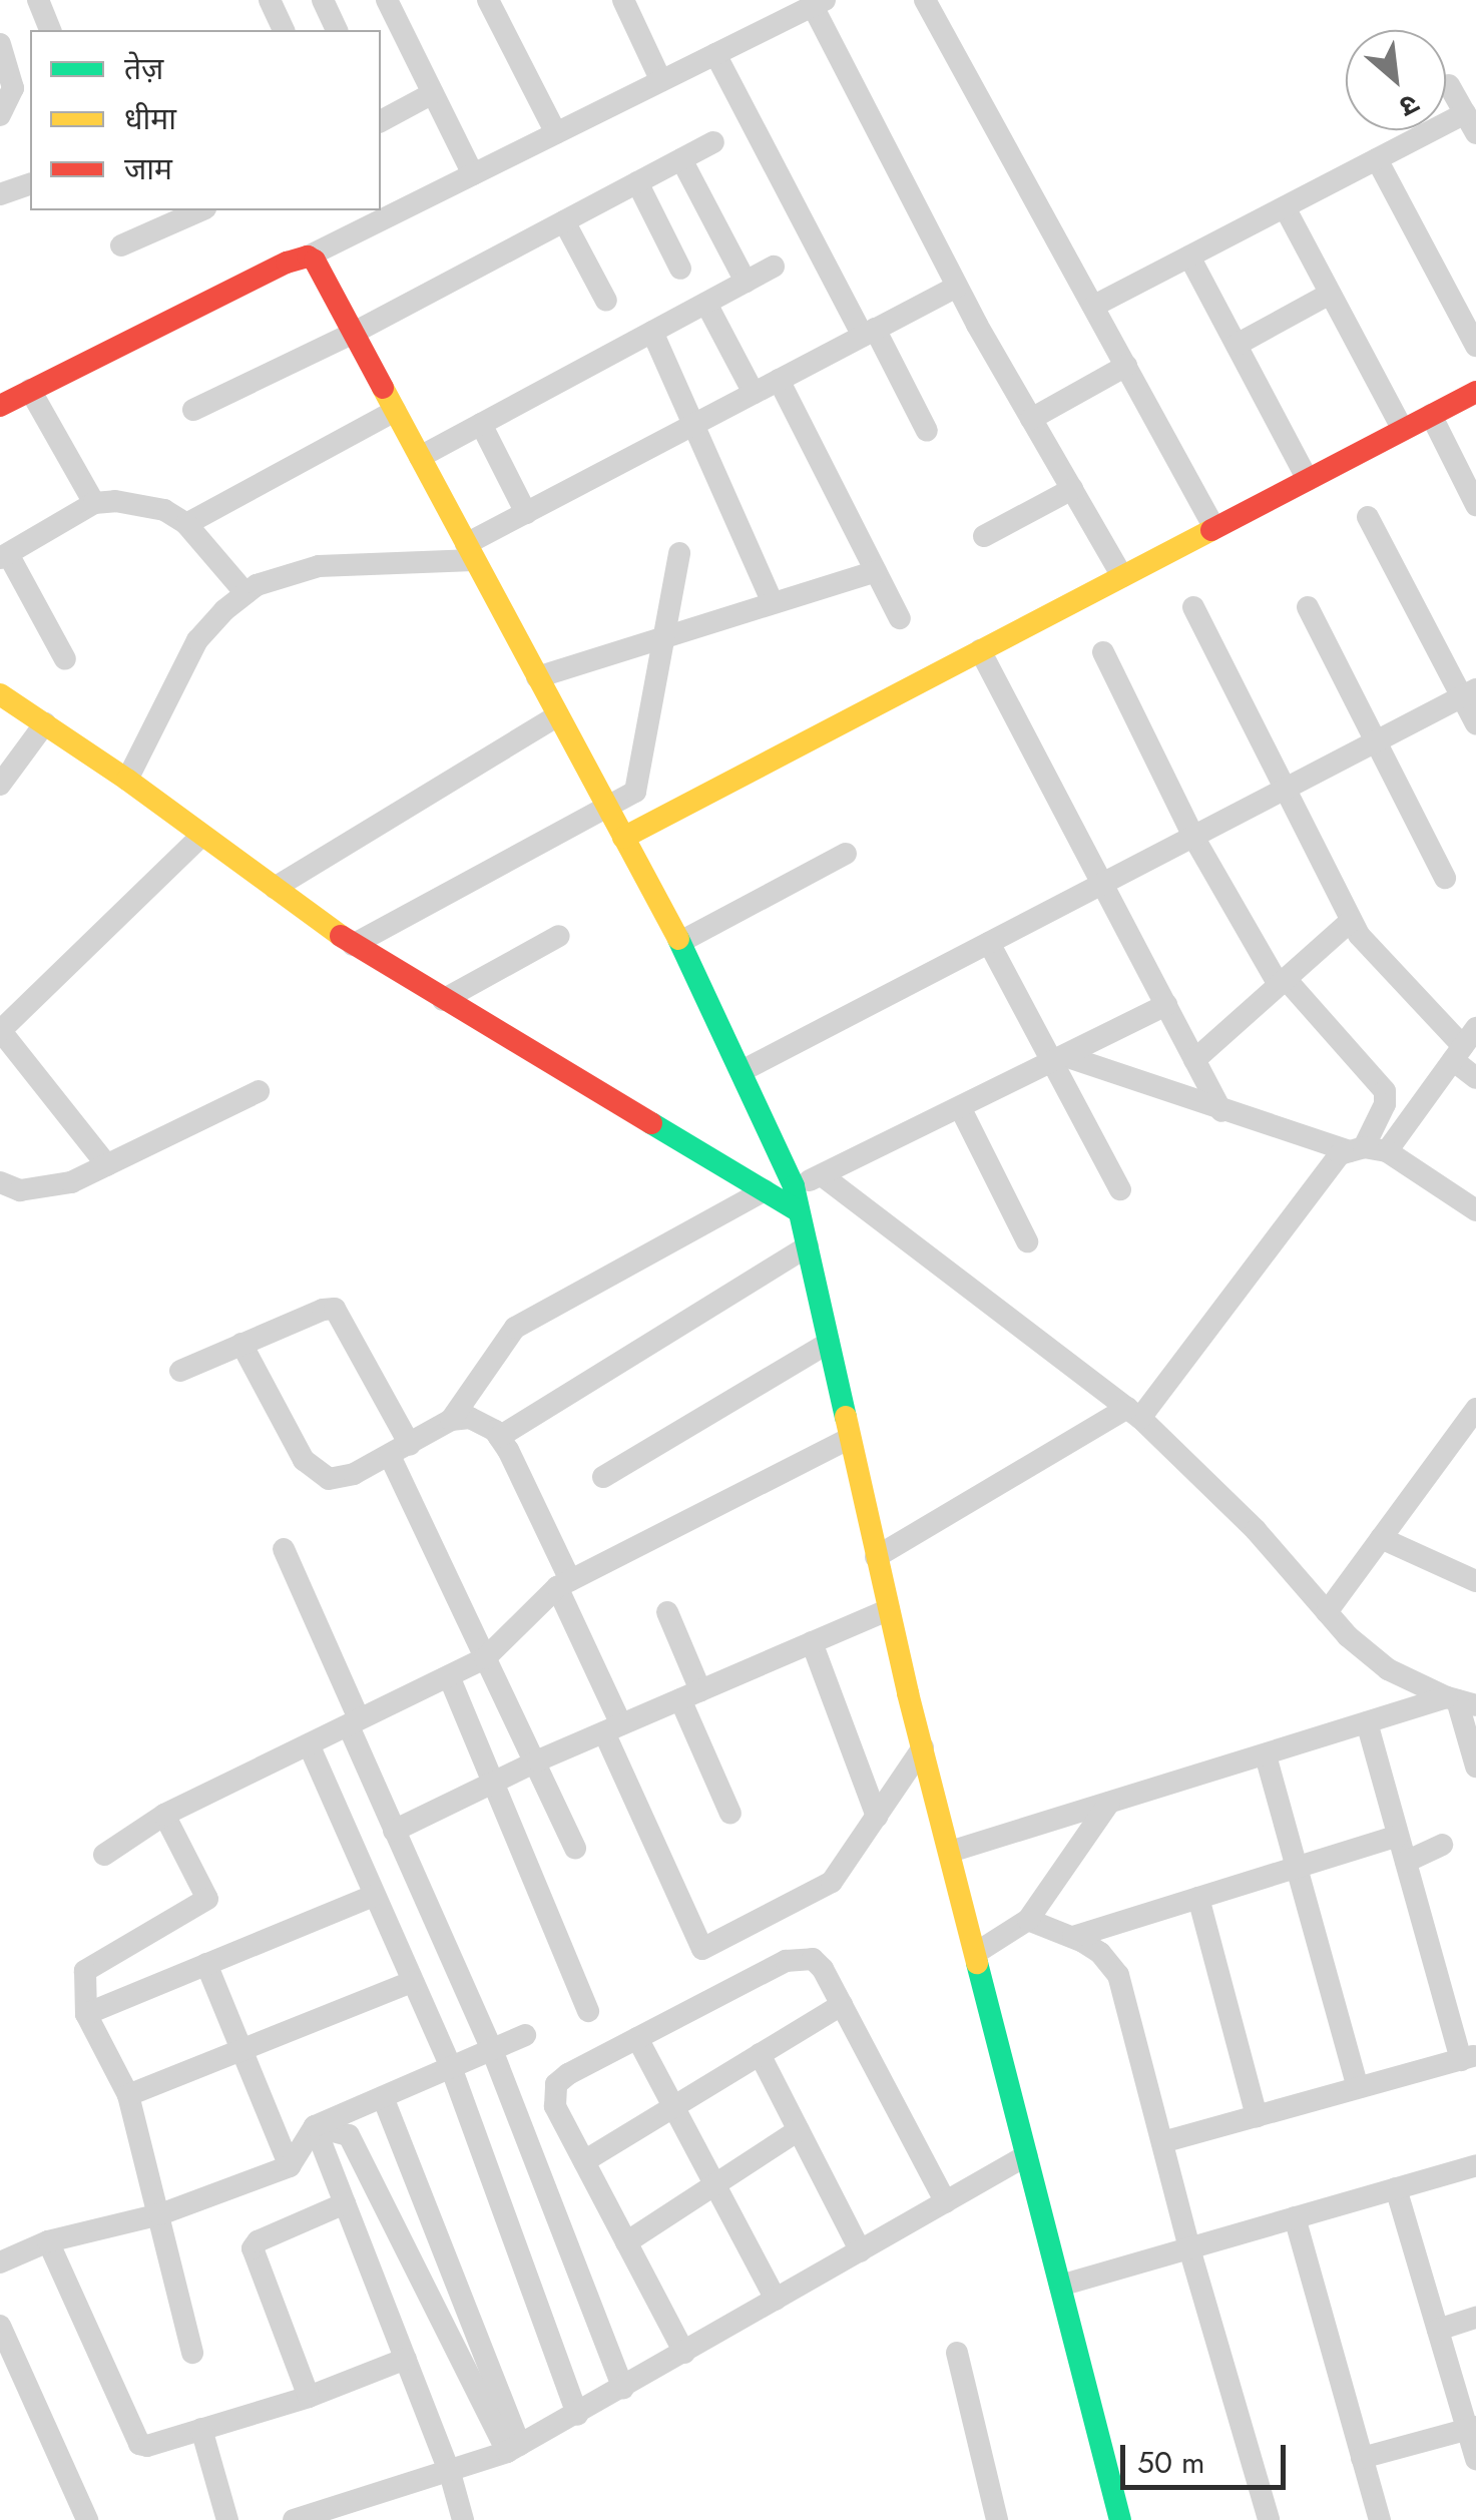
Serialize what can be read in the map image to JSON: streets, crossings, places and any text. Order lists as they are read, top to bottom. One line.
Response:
{"legend":["तेज़","धीमा","जाम"],"scale_bar":"50 m","north":"bottom right"}
